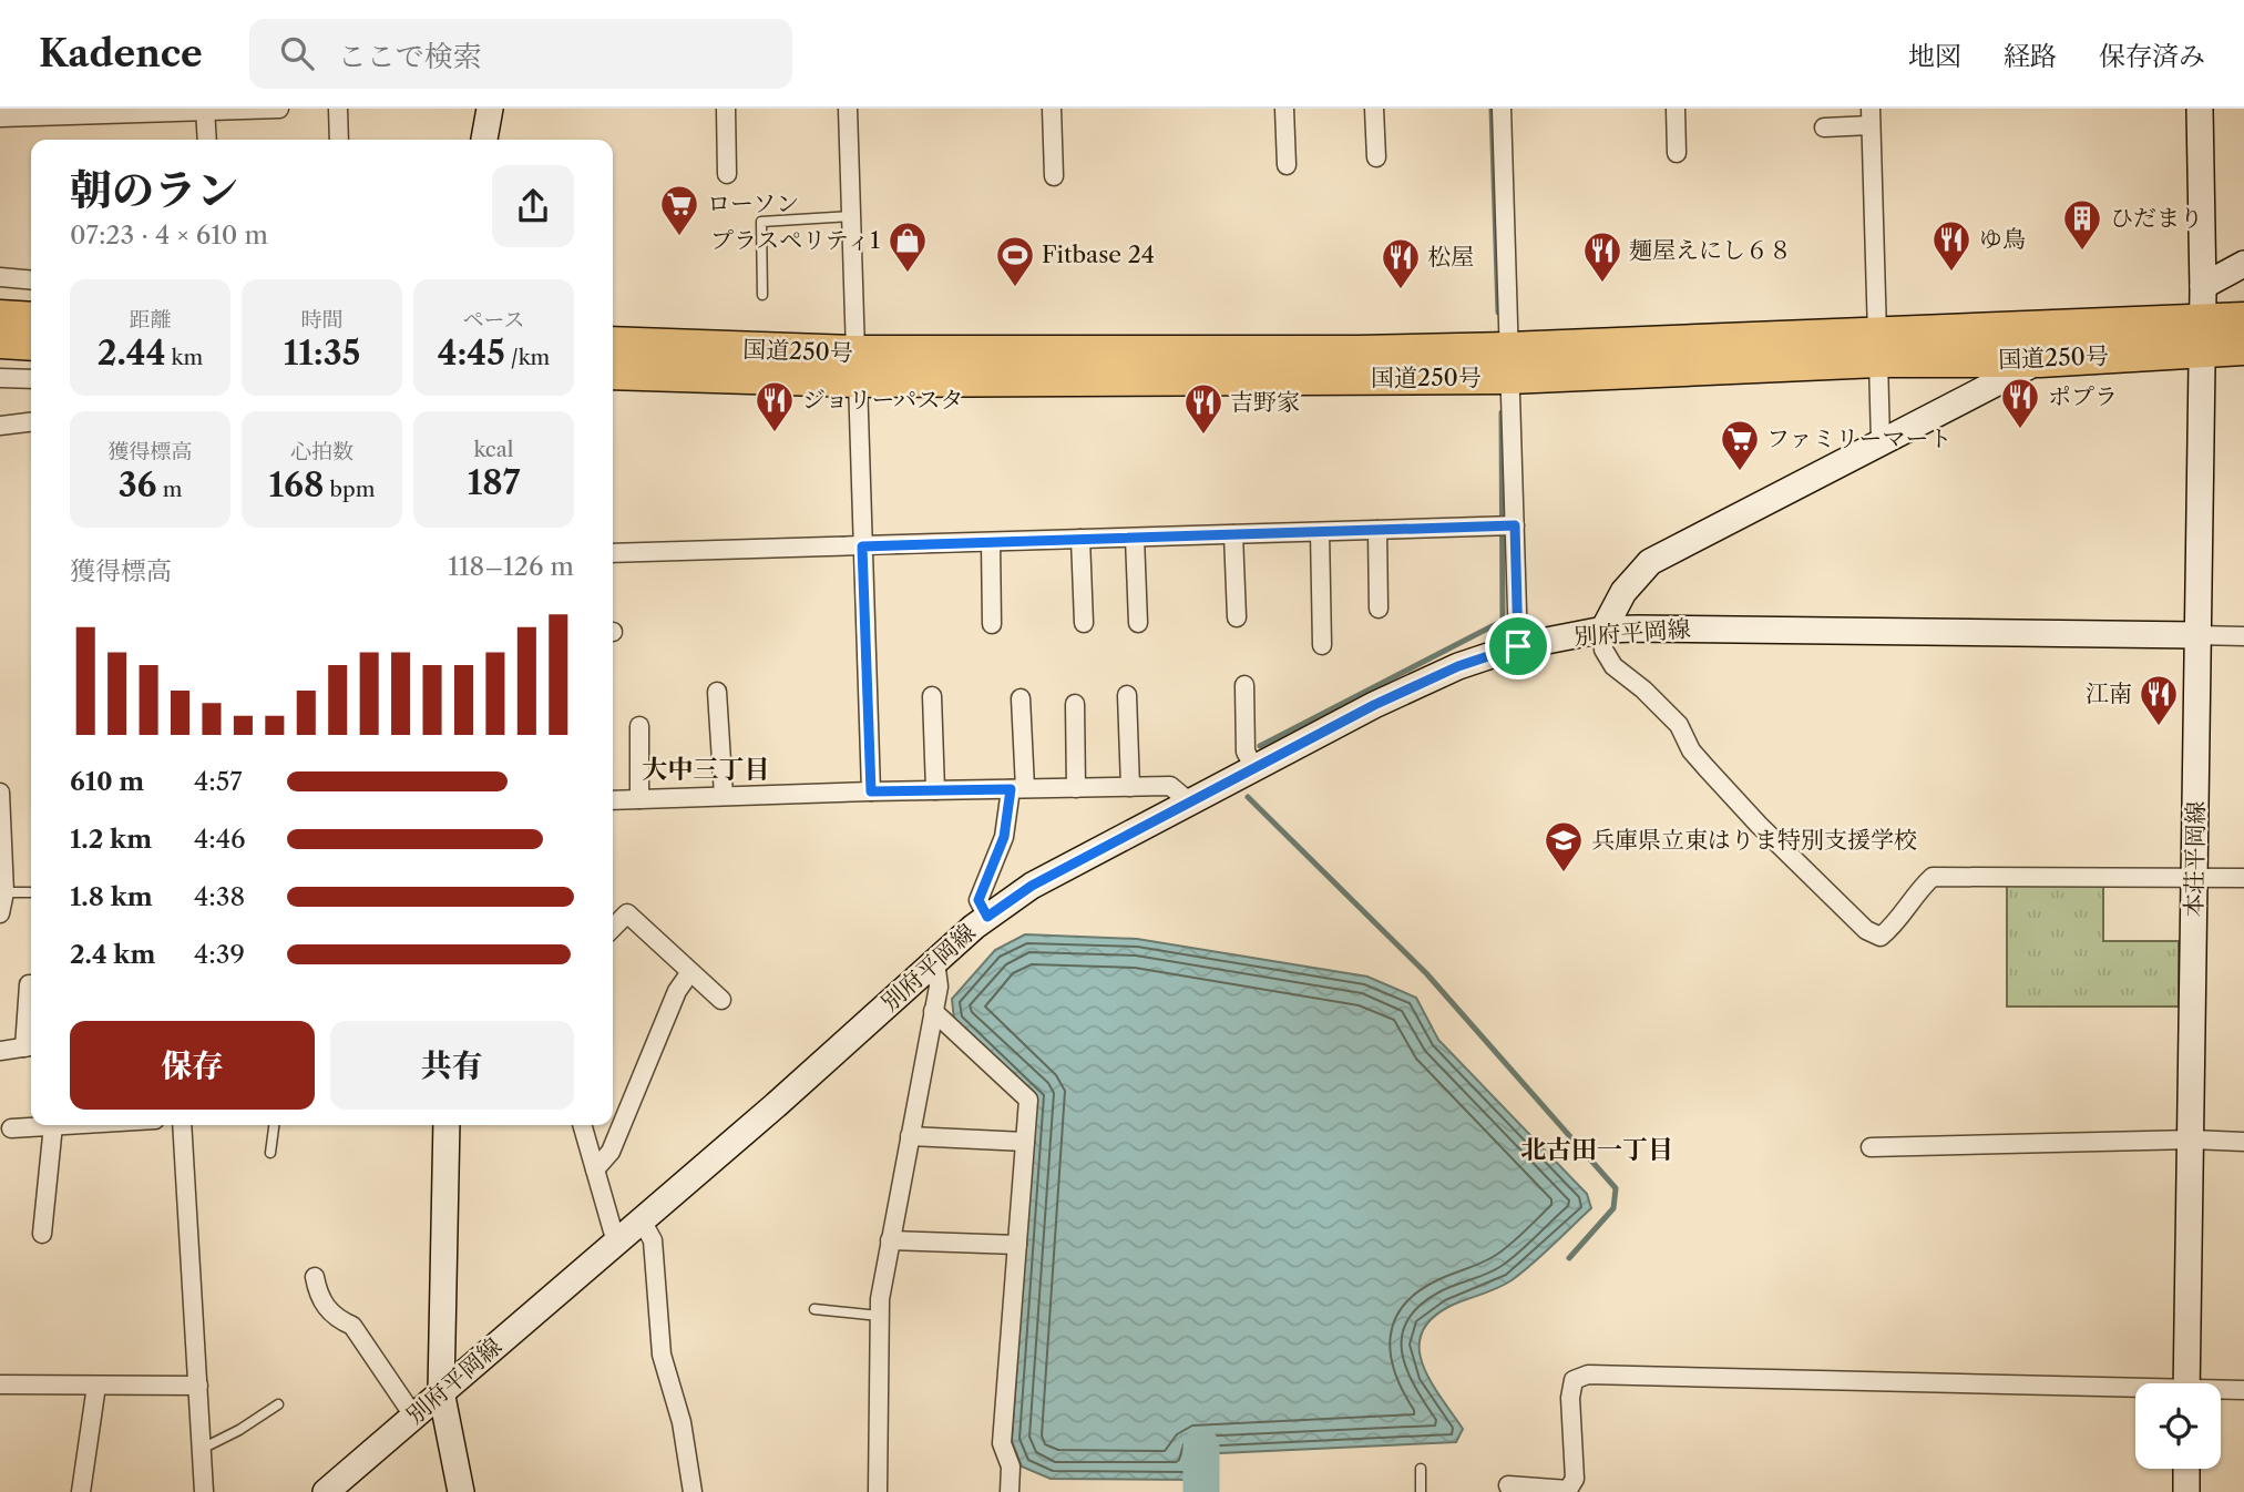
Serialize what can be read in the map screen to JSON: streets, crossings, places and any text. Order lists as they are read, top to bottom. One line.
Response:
{"streets":{"highway":["国道250号"],"main road":["別府平岡線","本荘平岡線"]},"crossings":[["国道250号","本荘平岡線"],["別府平岡線","本荘平岡線"]],"districts":["大中三丁目","北古田一丁目"],"places":{"supermarket":["ローソン","ファミリーマート"],"building":["ひだまり"],"restaurant":["ゆ鳥","麺屋えにし６８","松屋","ポプラ","ジョリーパスタ","吉野家","江南"],"shop":["プラスペリティ1"],"sports":["Fitbase 24"],"school or university":["兵庫県立東はりま特別支援学校"]},"page":{"header":"Kadence","search":"ここで検索","nav":["地図","経路","保存済み"],"heading":["朝のラン","07:23 · 4 × 610 m"],"stats":[["距離","2.44 km"],["時間","11:35"],["ペース","4:45 /km"],["獲得標高","36 m"],["心拍数","168 bpm"],["kcal","187"]],"chart":["獲得標高","118–126 m"],"list":[{"name":"610 m","note":"4:57"},{"name":"1.2 km","note":"4:46"},{"name":"1.8 km","note":"4:38"},{"name":"2.4 km","note":"4:39"}],"buttons":["保存","共有"]}}
